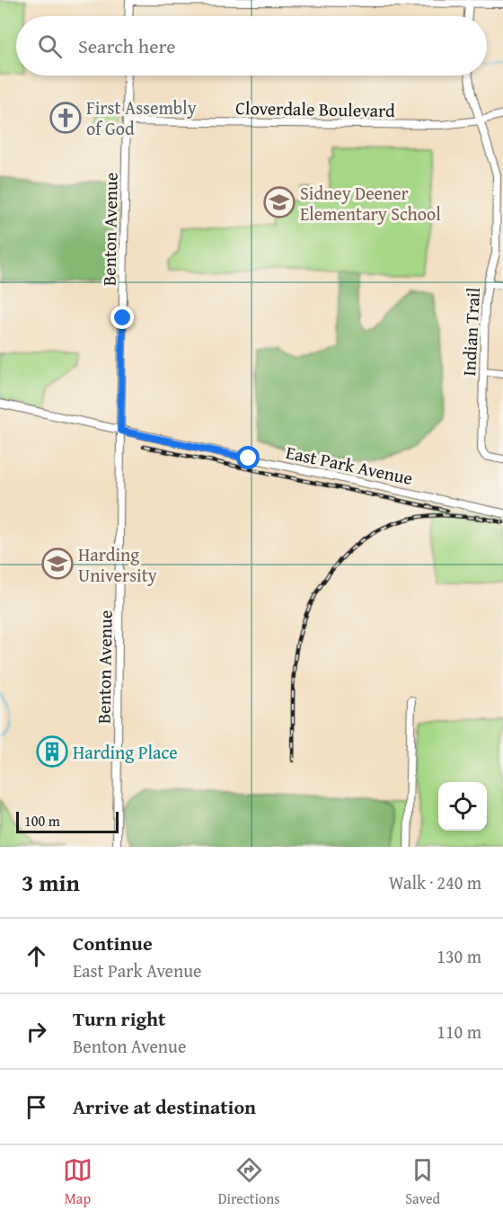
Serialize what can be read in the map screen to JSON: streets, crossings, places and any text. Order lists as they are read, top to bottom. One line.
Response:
{"streets":{"street":["Cloverdale Boulevard","Benton Avenue","Indian Trail","East Park Avenue"]},"crossings":[["Cloverdale Boulevard","Benton Avenue"],["Cloverdale Boulevard","Indian Trail"],["Benton Avenue","East Park Avenue"]],"places":{"church":["First Assembly of God"],"school or university":["Sidney Deener Elementary School","Harding University"],"building":["Harding Place"]},"scale_bar":"100 m","page":{"search":"Search here","scale":"100 m","heading":["3 min","Walk · 240 m"],"list":[["Continue","East Park Avenue","130 m"],["Turn right","Benton Avenue","110 m"],"Arrive at destination"],"nav":["Map","Directions","Saved"]}}
